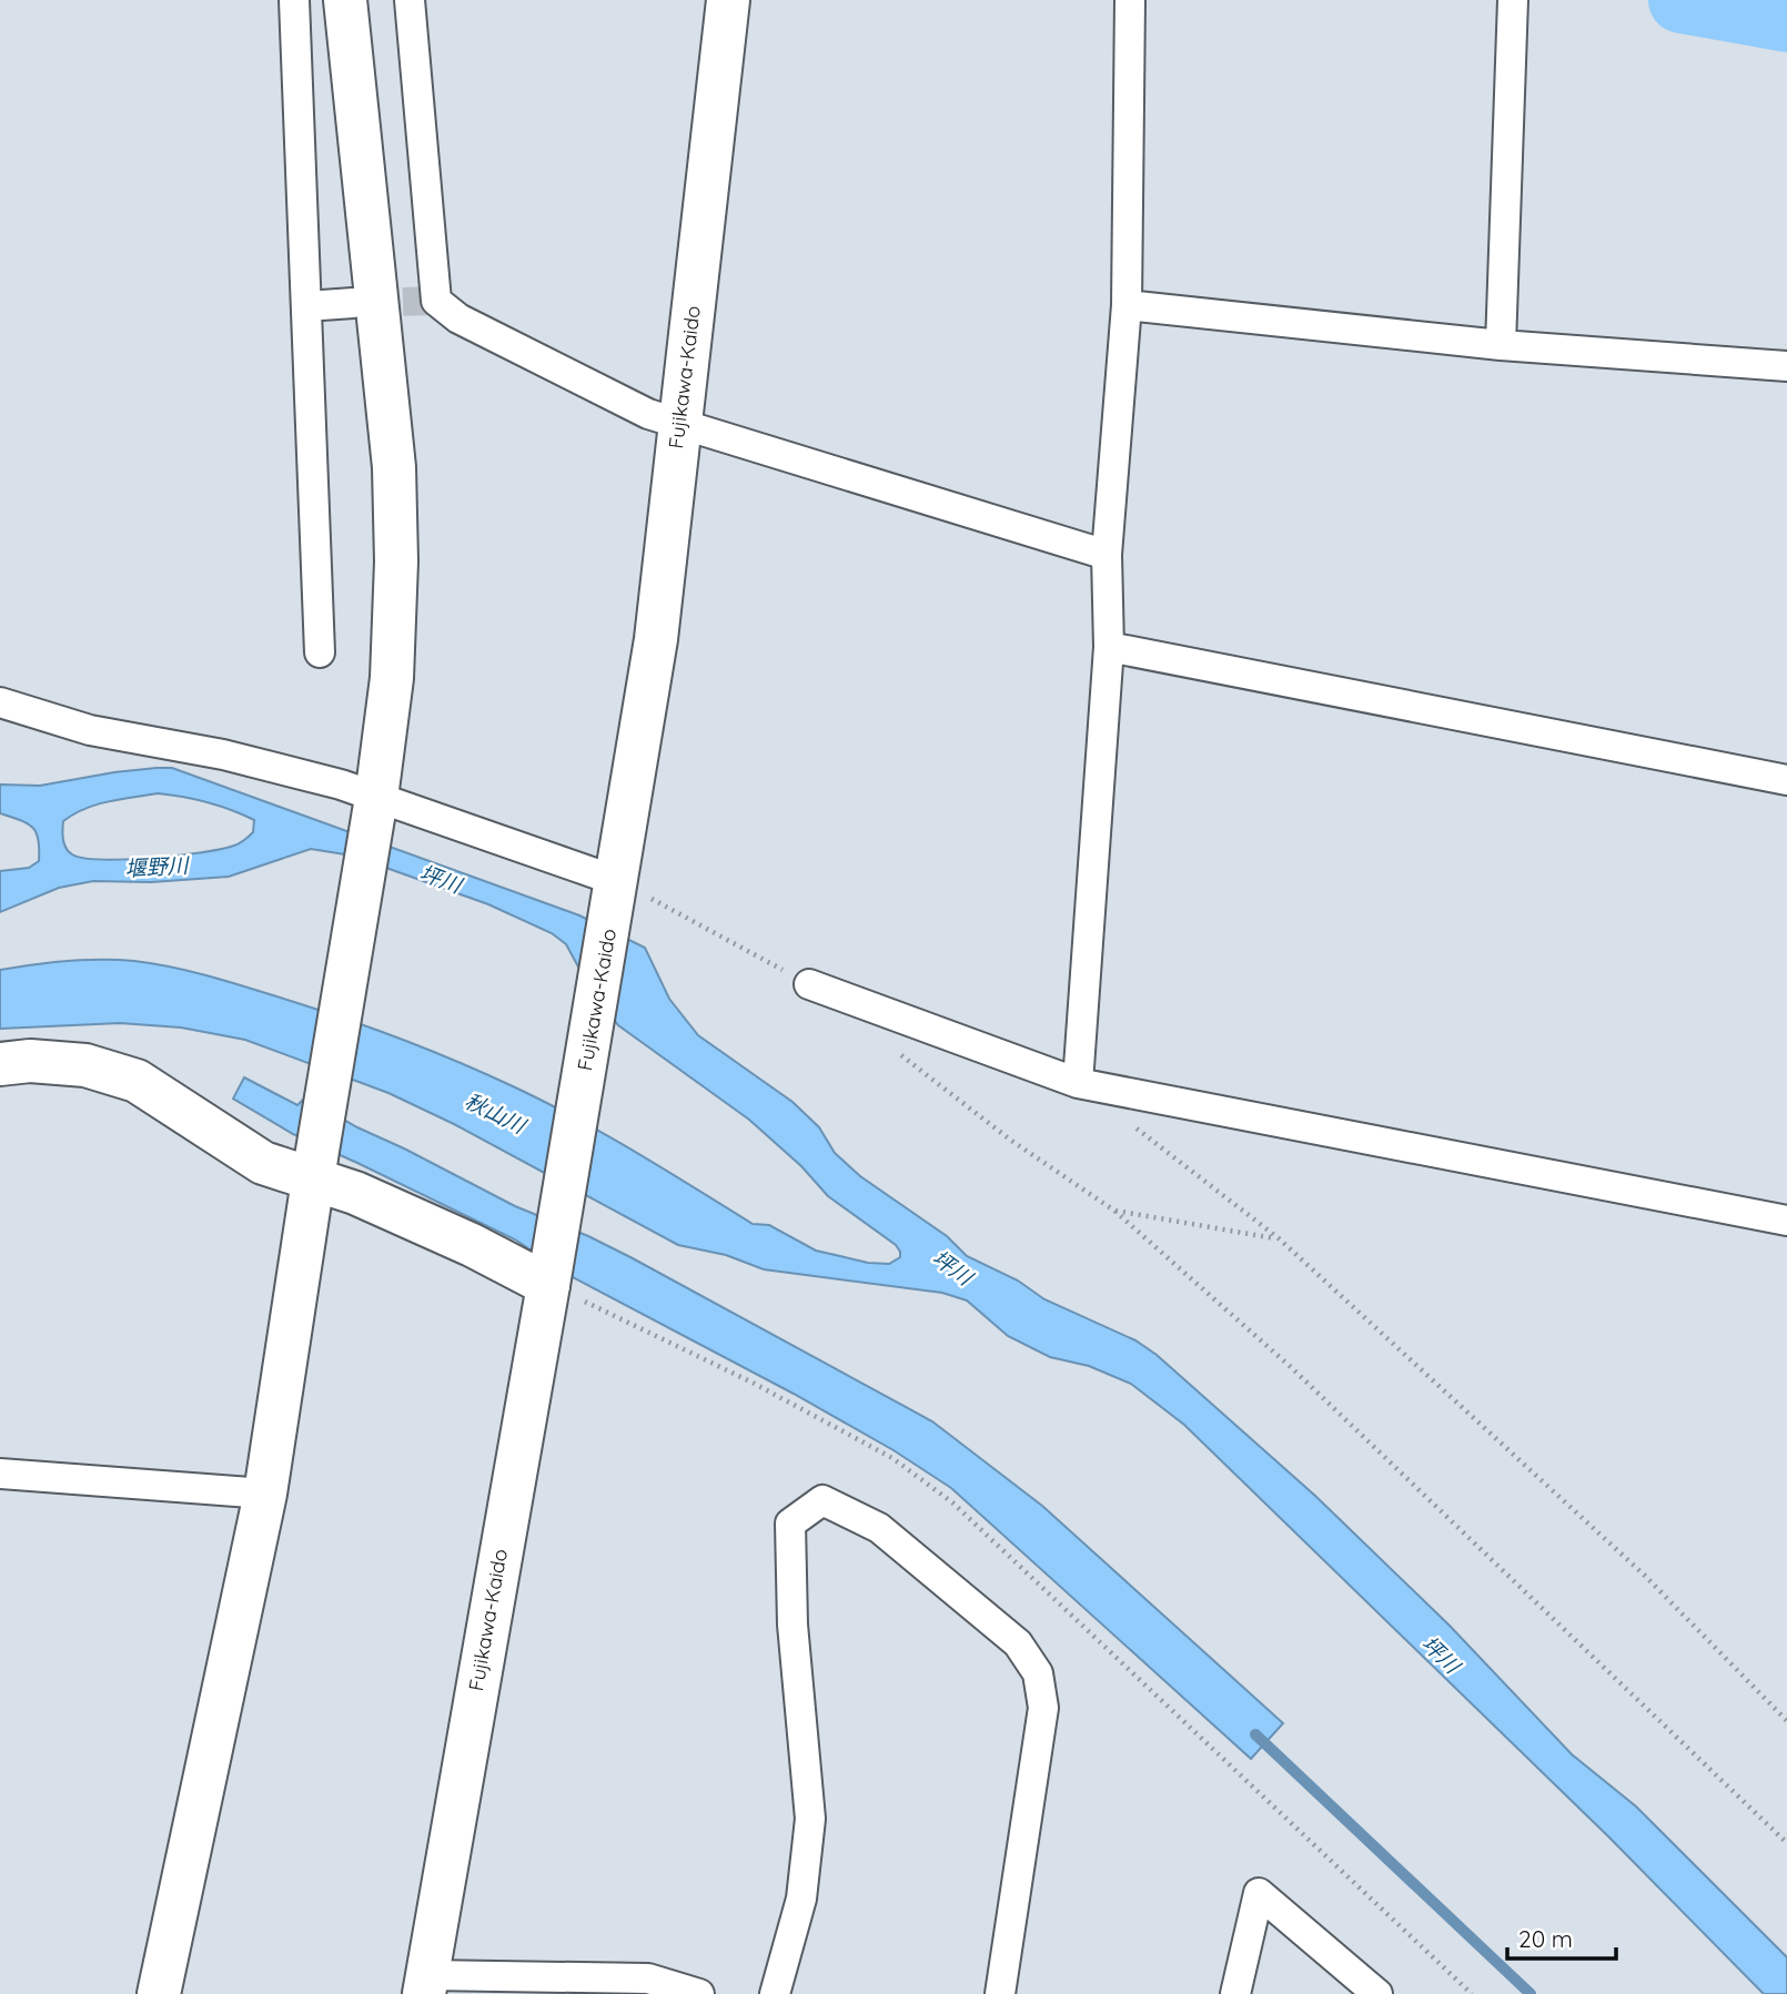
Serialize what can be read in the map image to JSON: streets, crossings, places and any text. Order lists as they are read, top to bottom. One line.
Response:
{"streets":{"street":["Fujikawa-Kaido"]},"water":["堰野川","坪川","秋山川"],"scale_bar":"20 m"}
